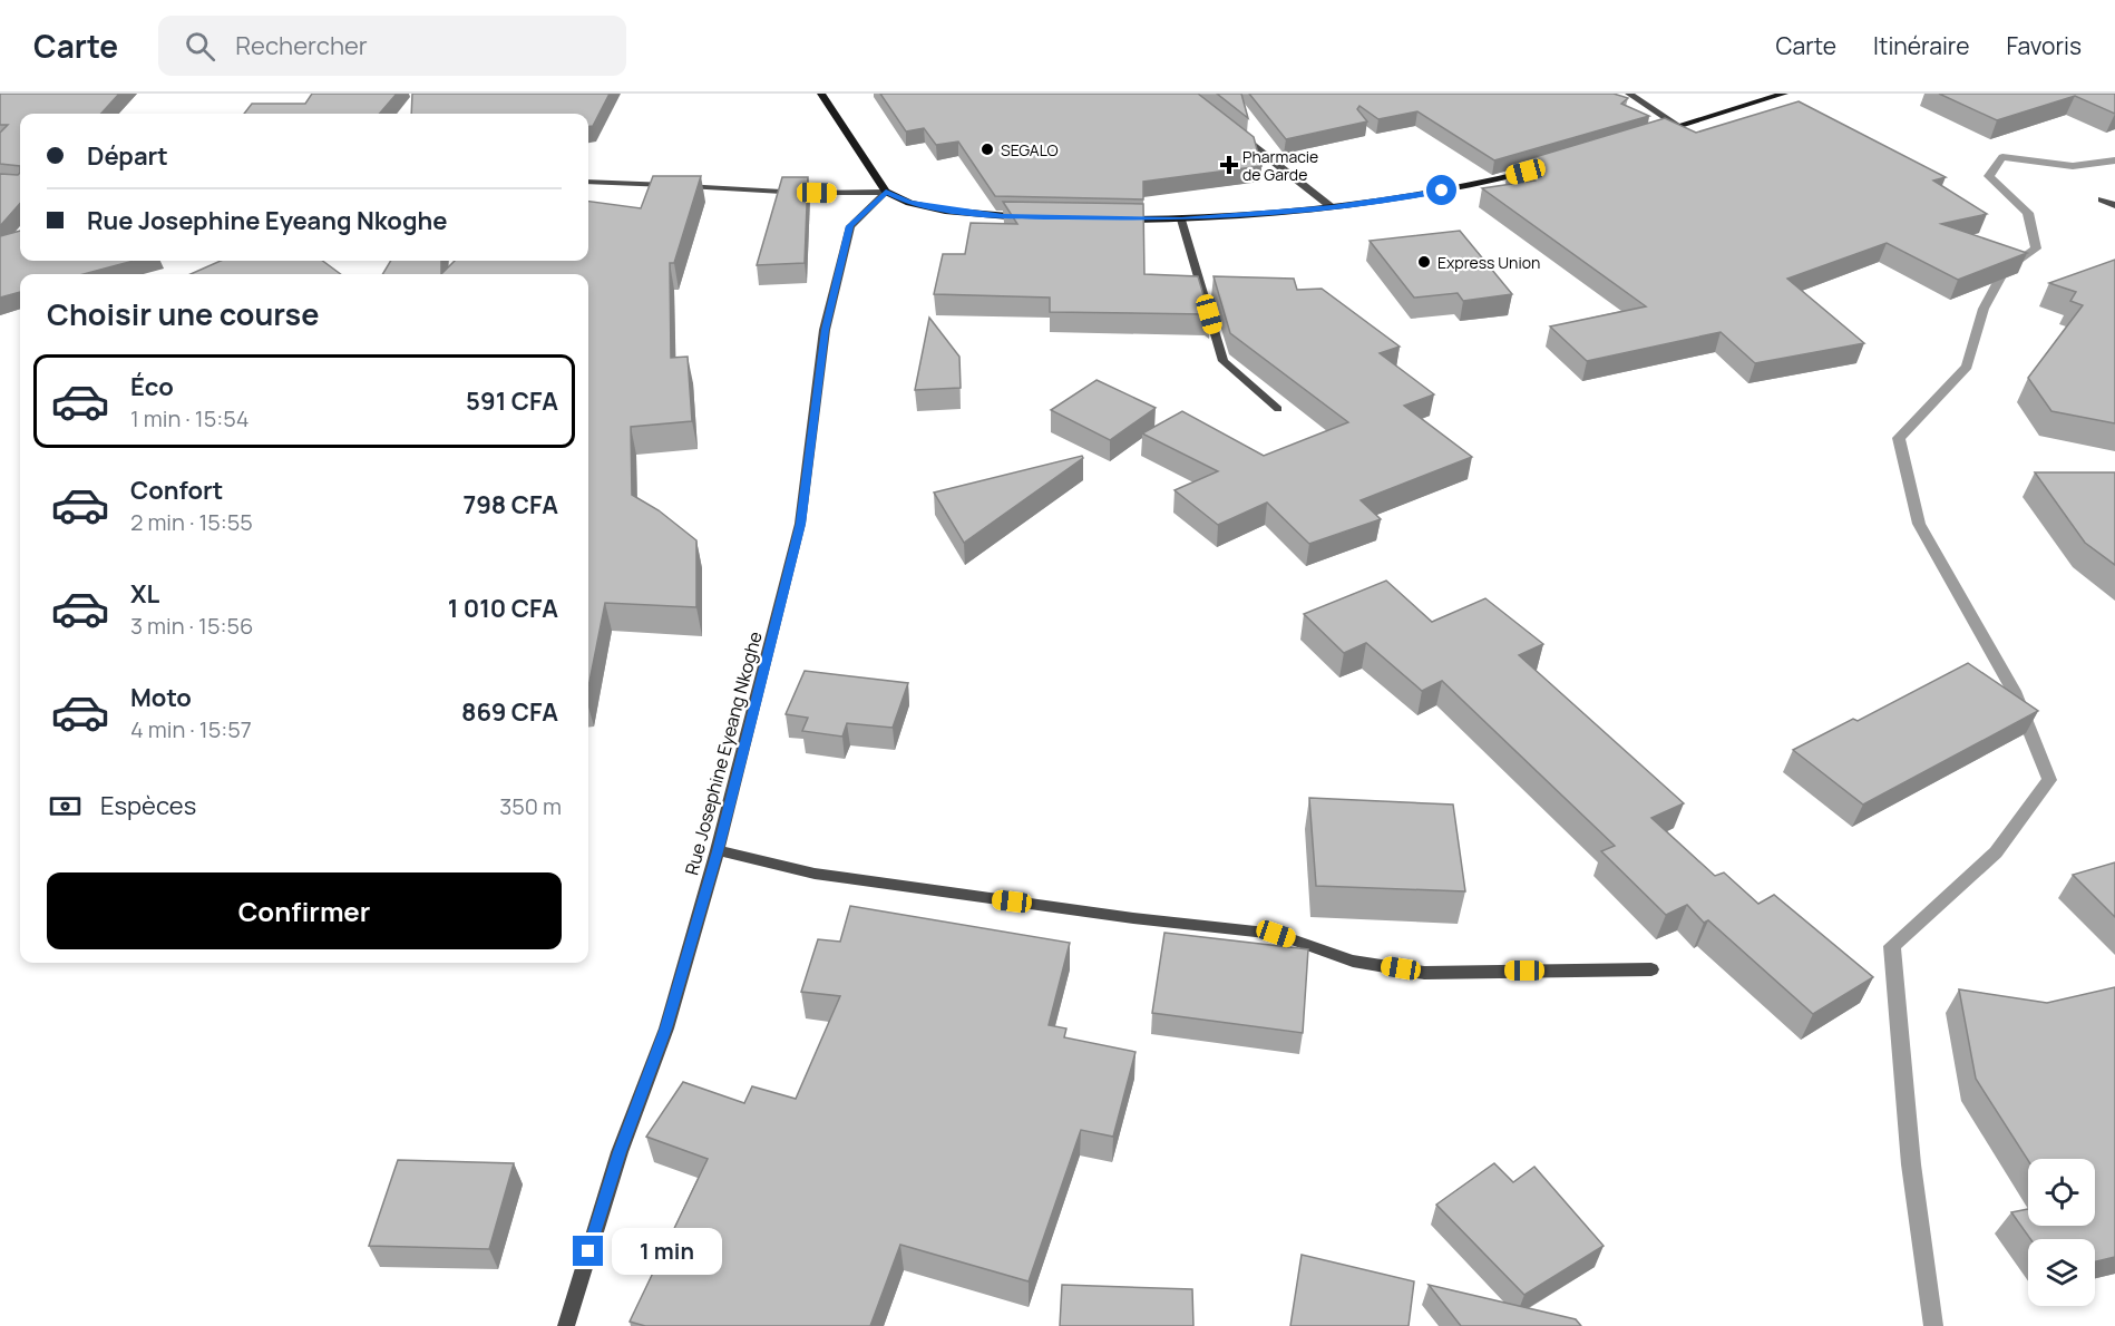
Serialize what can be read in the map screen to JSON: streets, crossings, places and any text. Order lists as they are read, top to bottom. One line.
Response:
{"streets":{"street":["Rue Josephine Eyeang Nkoghe"]},"places":{"other":["SEGALO","Express Union"],"health":["Pharmacie de Garde"]},"page":{"header":"Carte","search":"Rechercher","nav":["Carte","Itinéraire","Favoris"],"banner":["Départ","Rue Josephine Eyeang Nkoghe"],"heading":"Choisir une course","list":[{"name":"Éco","note":"1 min · 15:54","value":"591 CFA"},{"name":"Confort","note":"2 min · 15:55","value":"798 CFA"},{"name":"XL","note":"3 min · 15:56","value":"1 010 CFA"},{"name":"Moto","note":"4 min · 15:57","value":"869 CFA"}],"pay":["Espèces","350 m"],"buttons":"Confirmer","bubble":"1 min"}}
